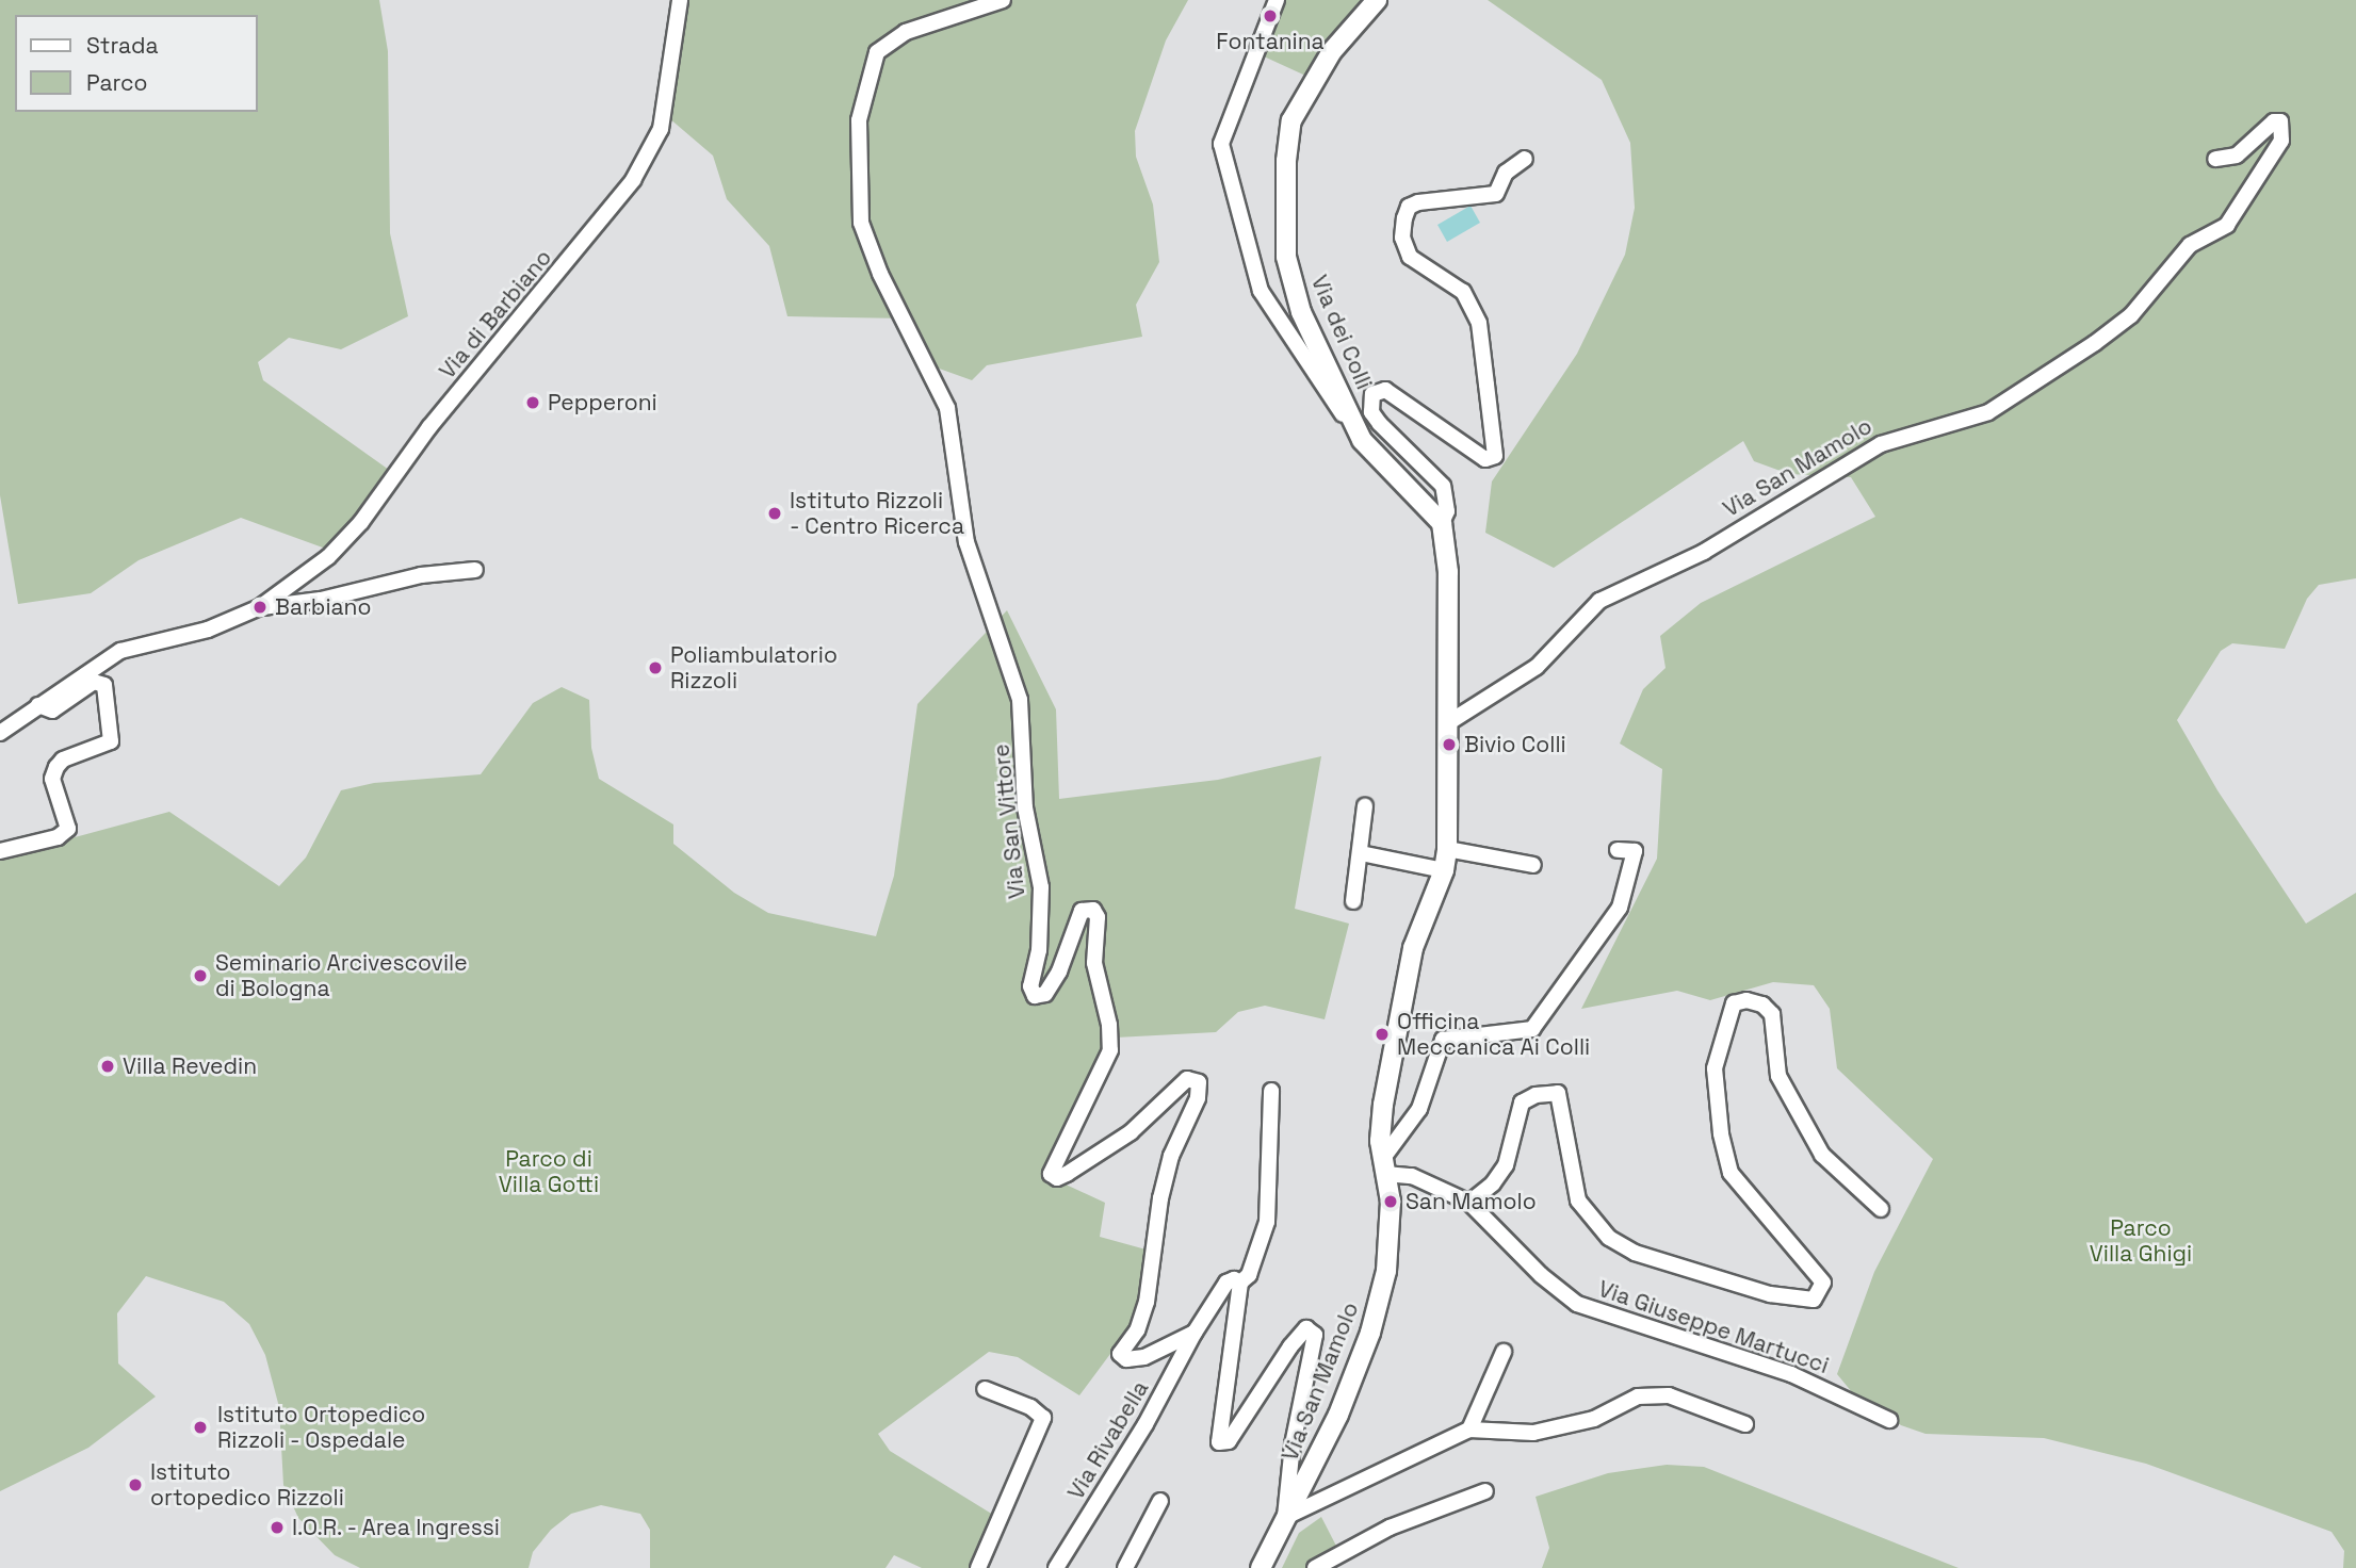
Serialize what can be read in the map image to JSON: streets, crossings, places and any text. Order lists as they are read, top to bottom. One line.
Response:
{"streets":{"main road":["Via dei Colli","Via San Mamolo"],"street":["Via di Barbiano","Via San Vittore","Via Giuseppe Martucci","Via Rivabella"]},"crossings":[["Via San Mamolo","Via Giuseppe Martucci"],["Via San Vittore","Via Rivabella"]],"parks":["Parco di Villa Gotti","Parco Villa Ghigi"],"places":["Fontanina","Pepperoni","Istituto Rizzoli - Centro Ricerca","Barbiano","Poliambulatorio Rizzoli","Bivio Colli","Seminario Arcivescovile di Bologna","Officina Meccanica Ai Colli","Villa Revedin","San Mamolo","Istituto Ortopedico Rizzoli - Ospedale","Istituto ortopedico Rizzoli","I.O.R. - Area Ingressi"],"legend":["Strada","Parco"]}
